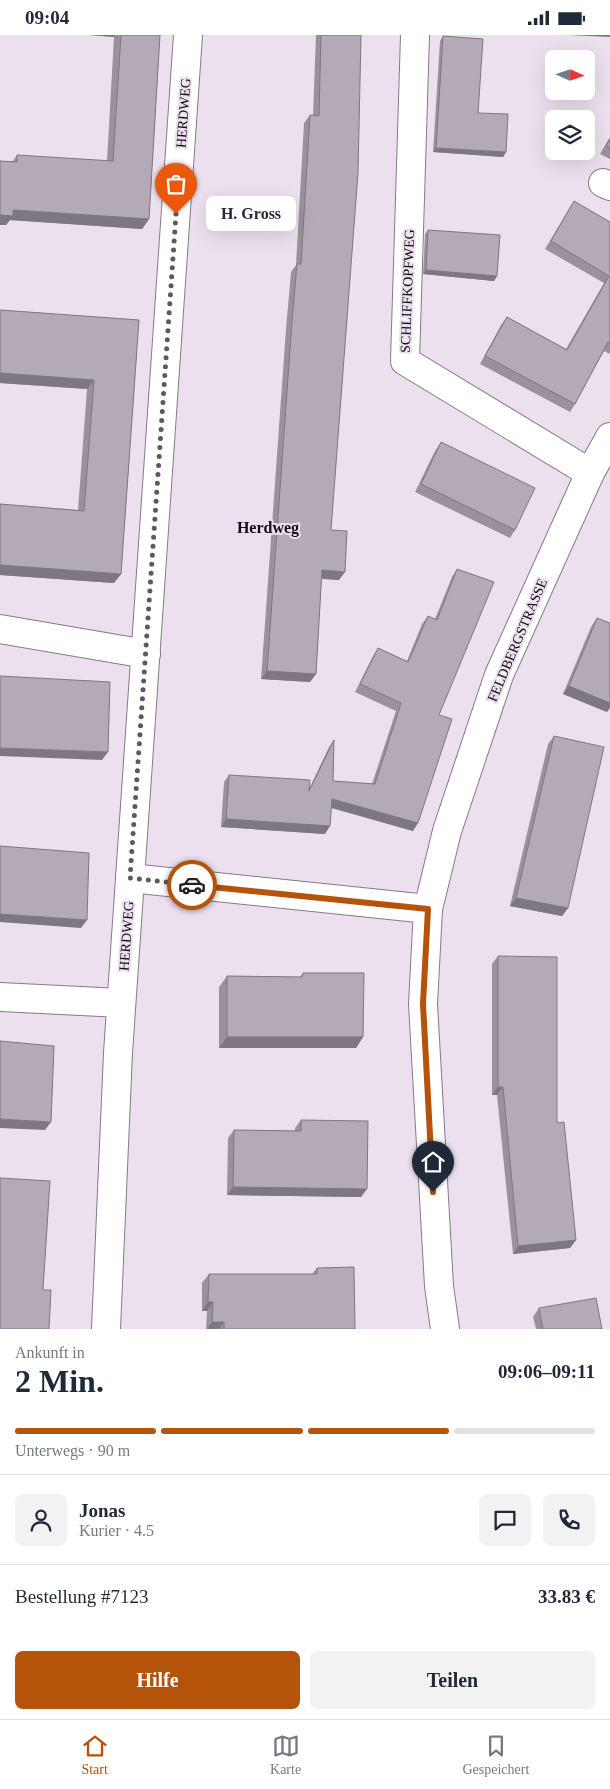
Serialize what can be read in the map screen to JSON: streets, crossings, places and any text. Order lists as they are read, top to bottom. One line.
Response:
{"streets":{"street":["HERDWEG","SCHLIFFKOPFWEG","FELDBERGSTRASSE"]},"crossings":[["SCHLIFFKOPFWEG","FELDBERGSTRASSE"]],"districts":["Herdweg"],"places":["H. Gross"],"north":"right","page":{"status":"09:04","bubble":"H. Gross","heading":["2 Min.","Ankunft in","09:06–09:11"],"panel":["Jonas","Kurier · 4.5","Bestellung #7123","33.83 €"],"bar":"Unterwegs · 90 m","buttons":["Hilfe","Teilen"],"tabs":["Start","Karte","Gespeichert"]}}
